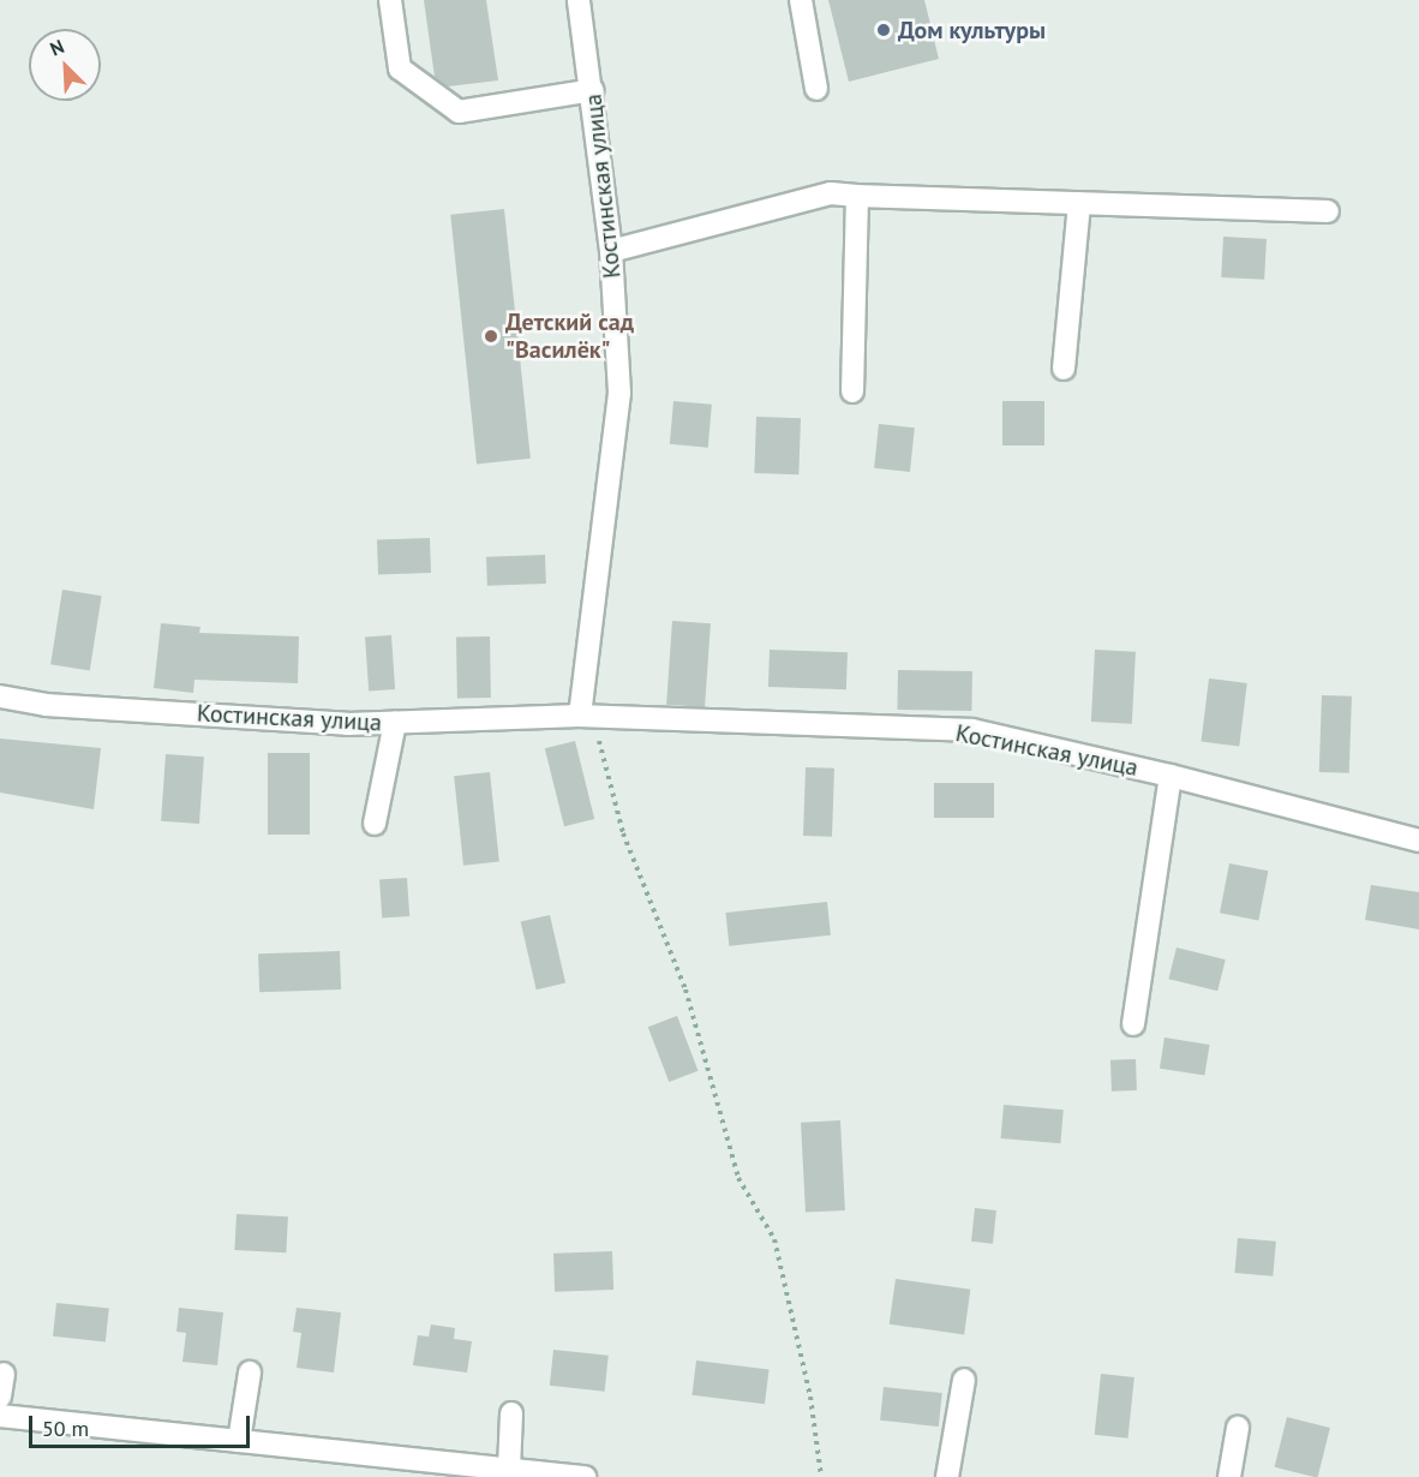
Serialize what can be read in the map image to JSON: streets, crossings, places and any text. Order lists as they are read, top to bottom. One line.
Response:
{"streets":{"street":["Костинская улица"]},"places":["Дом культуры","Детский сад \"Василёк\""],"scale_bar":"50 m","north":"top left"}
